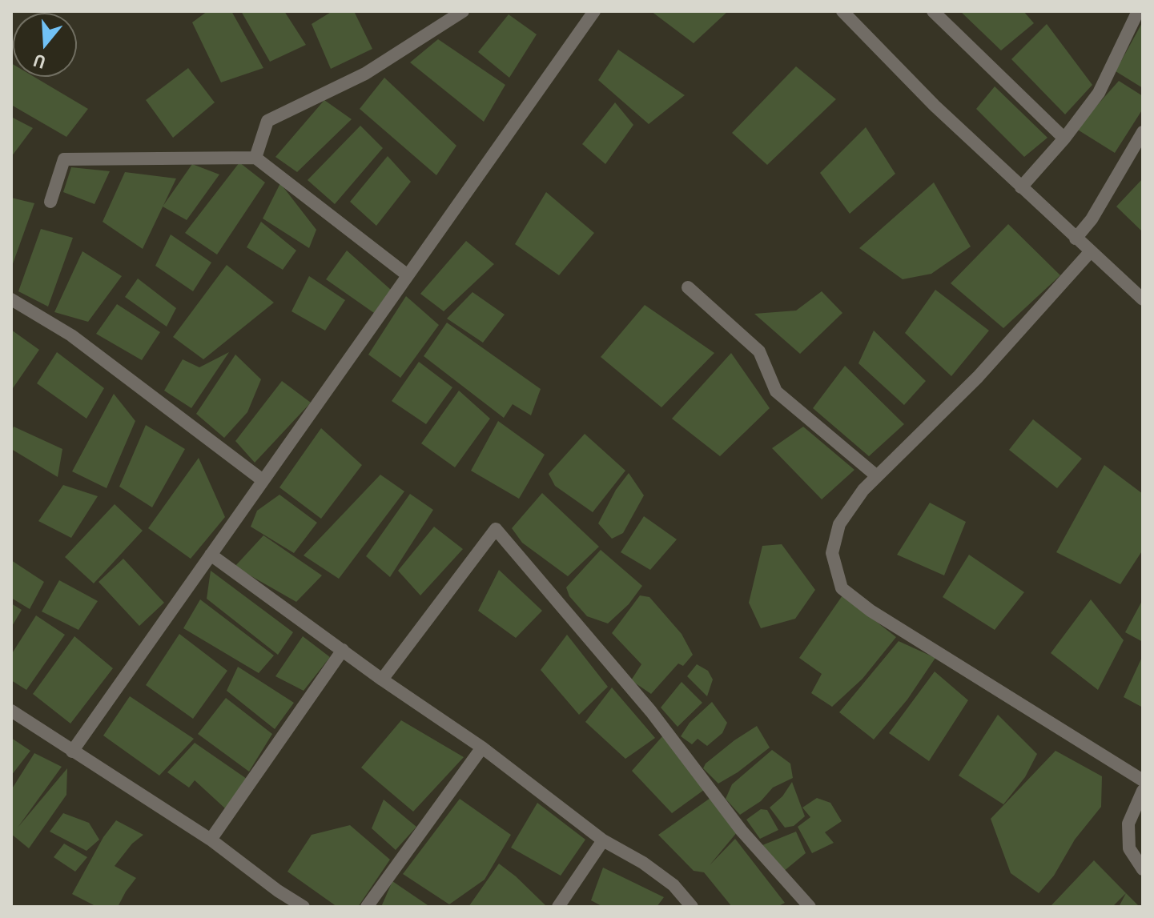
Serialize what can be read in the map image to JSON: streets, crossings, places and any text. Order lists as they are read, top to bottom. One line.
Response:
{"north":"bottom"}
